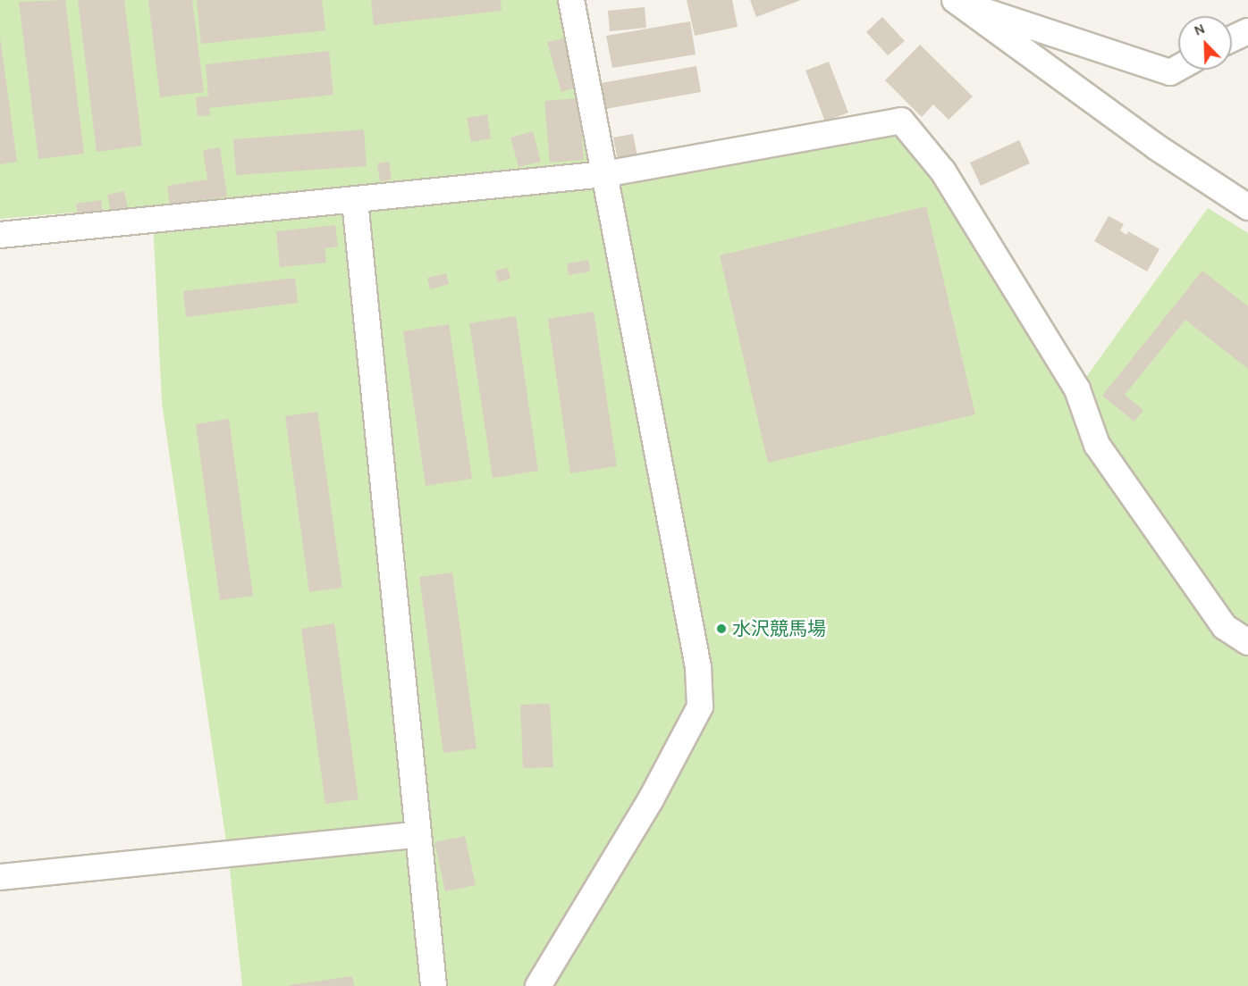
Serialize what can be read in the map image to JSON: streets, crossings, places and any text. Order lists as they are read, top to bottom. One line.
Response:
{"places":["水沢競馬場"],"north":"top left"}
